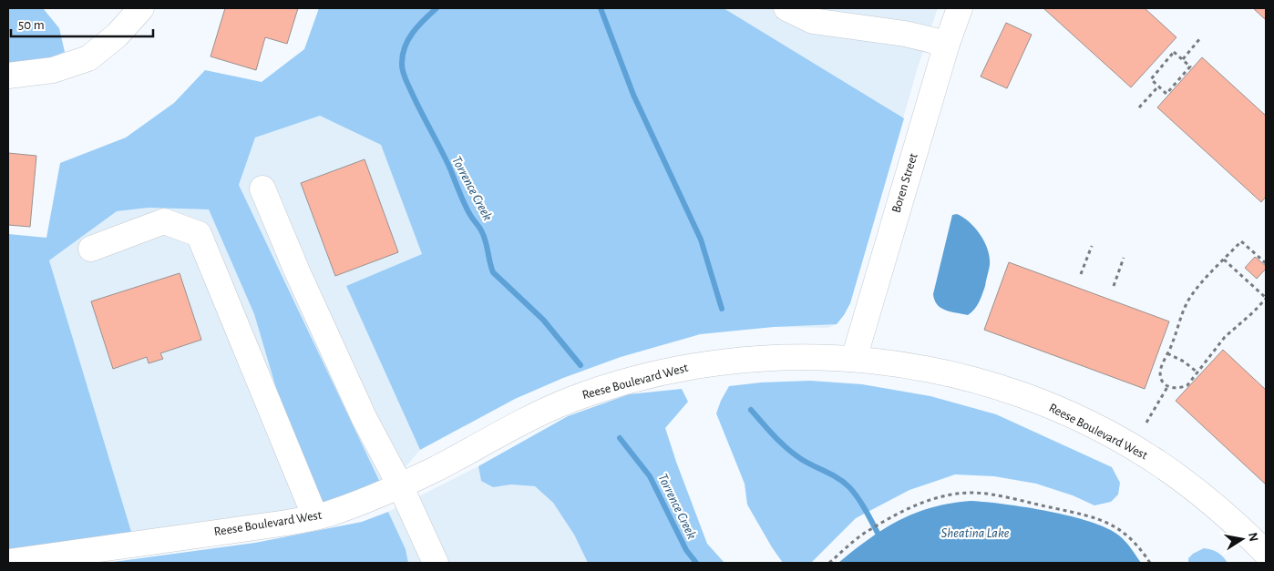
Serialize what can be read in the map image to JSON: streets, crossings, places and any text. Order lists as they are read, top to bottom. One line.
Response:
{"streets":{"street":["Boren Street","Reese Boulevard West"]},"crossings":[["Boren Street","Reese Boulevard West"]],"water":["Torrence Creek","Sheatina Lake"],"scale_bar":"50 m","north":"right"}
